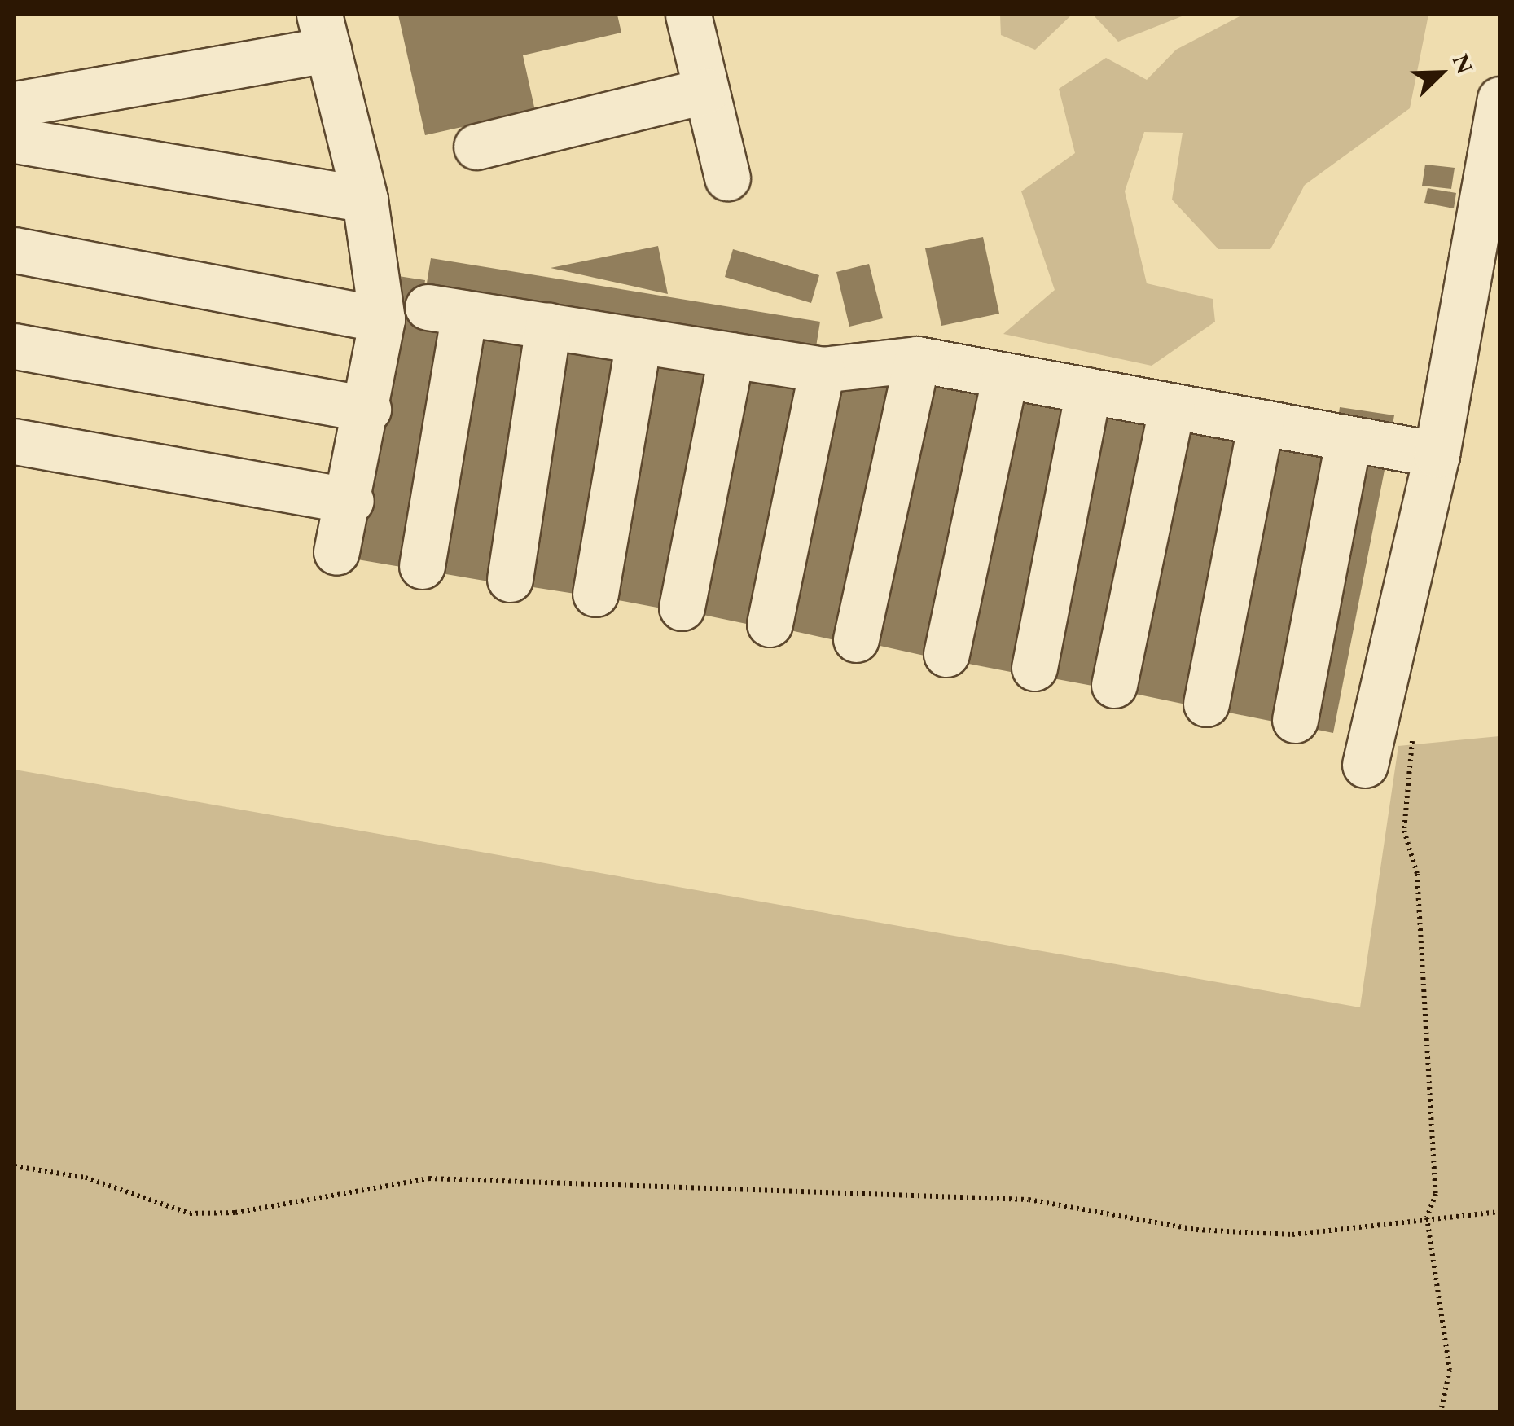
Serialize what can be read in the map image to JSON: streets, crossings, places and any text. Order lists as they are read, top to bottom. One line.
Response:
{"north":"top right"}
